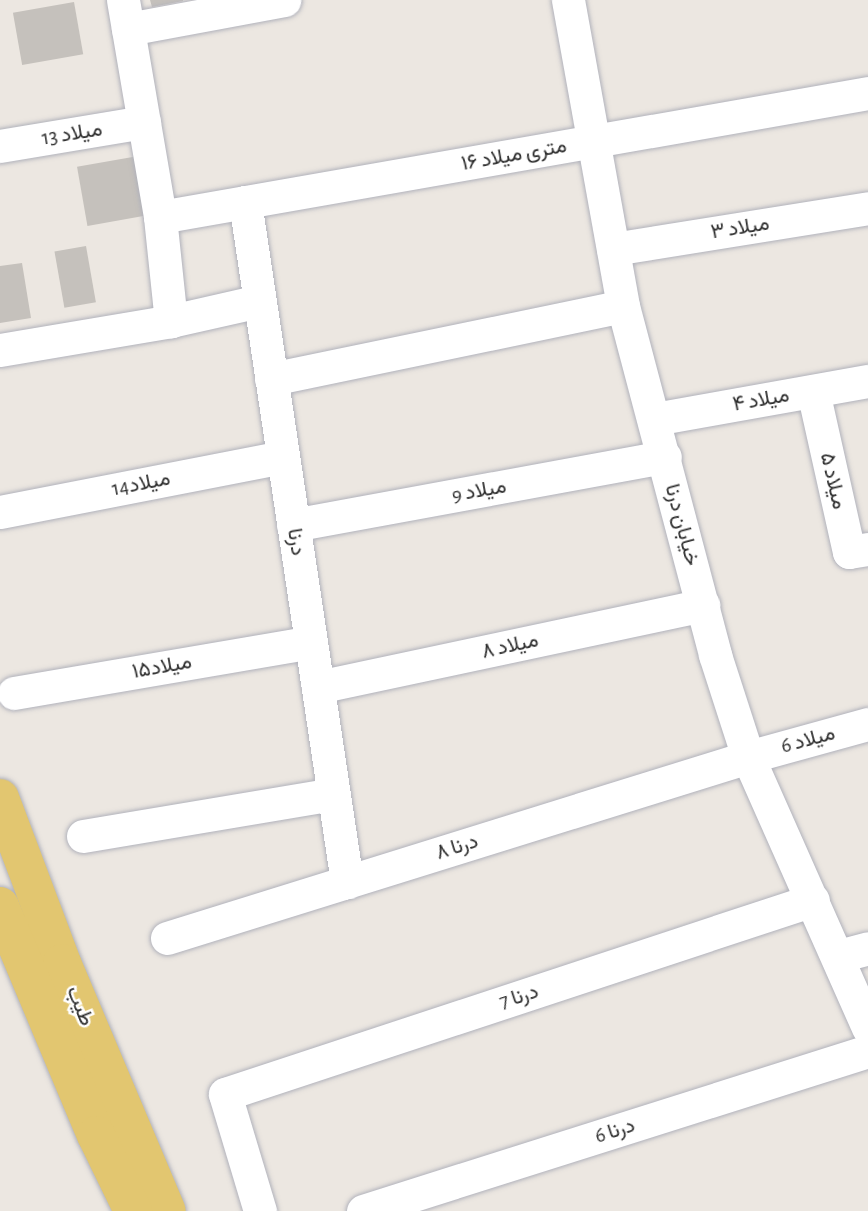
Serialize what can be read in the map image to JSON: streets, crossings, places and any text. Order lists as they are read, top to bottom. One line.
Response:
{"streets":{"main road":["طیب"],"street":["میلاد 13","۱۶ متری میلاد","میلاد ۳","میلاد ۴","میلاد ۵","میلاد14","میلاد 9","خیابان درنا","درنا","میلاد ۸","میلاد۱۵","میلاد 6","درنا ۸","درنا 7","درنا 6"]},"crossings":[["۱۶ متری میلاد","خیابان درنا"],["۱۶ متری میلاد","درنا"],["میلاد ۳","خیابان درنا"],["میلاد ۴","میلاد ۵"],["میلاد ۴","خیابان درنا"],["میلاد14","درنا"],["میلاد 9","خیابان درنا"],["میلاد 9","درنا"],["خیابان درنا","میلاد ۸"],["خیابان درنا","میلاد 6"],["خیابان درنا","درنا ۸"],["خیابان درنا","درنا 7"],["درنا","میلاد ۸"],["درنا","میلاد۱۵"],["درنا","درنا ۸"],["میلاد 6","درنا ۸"]]}
